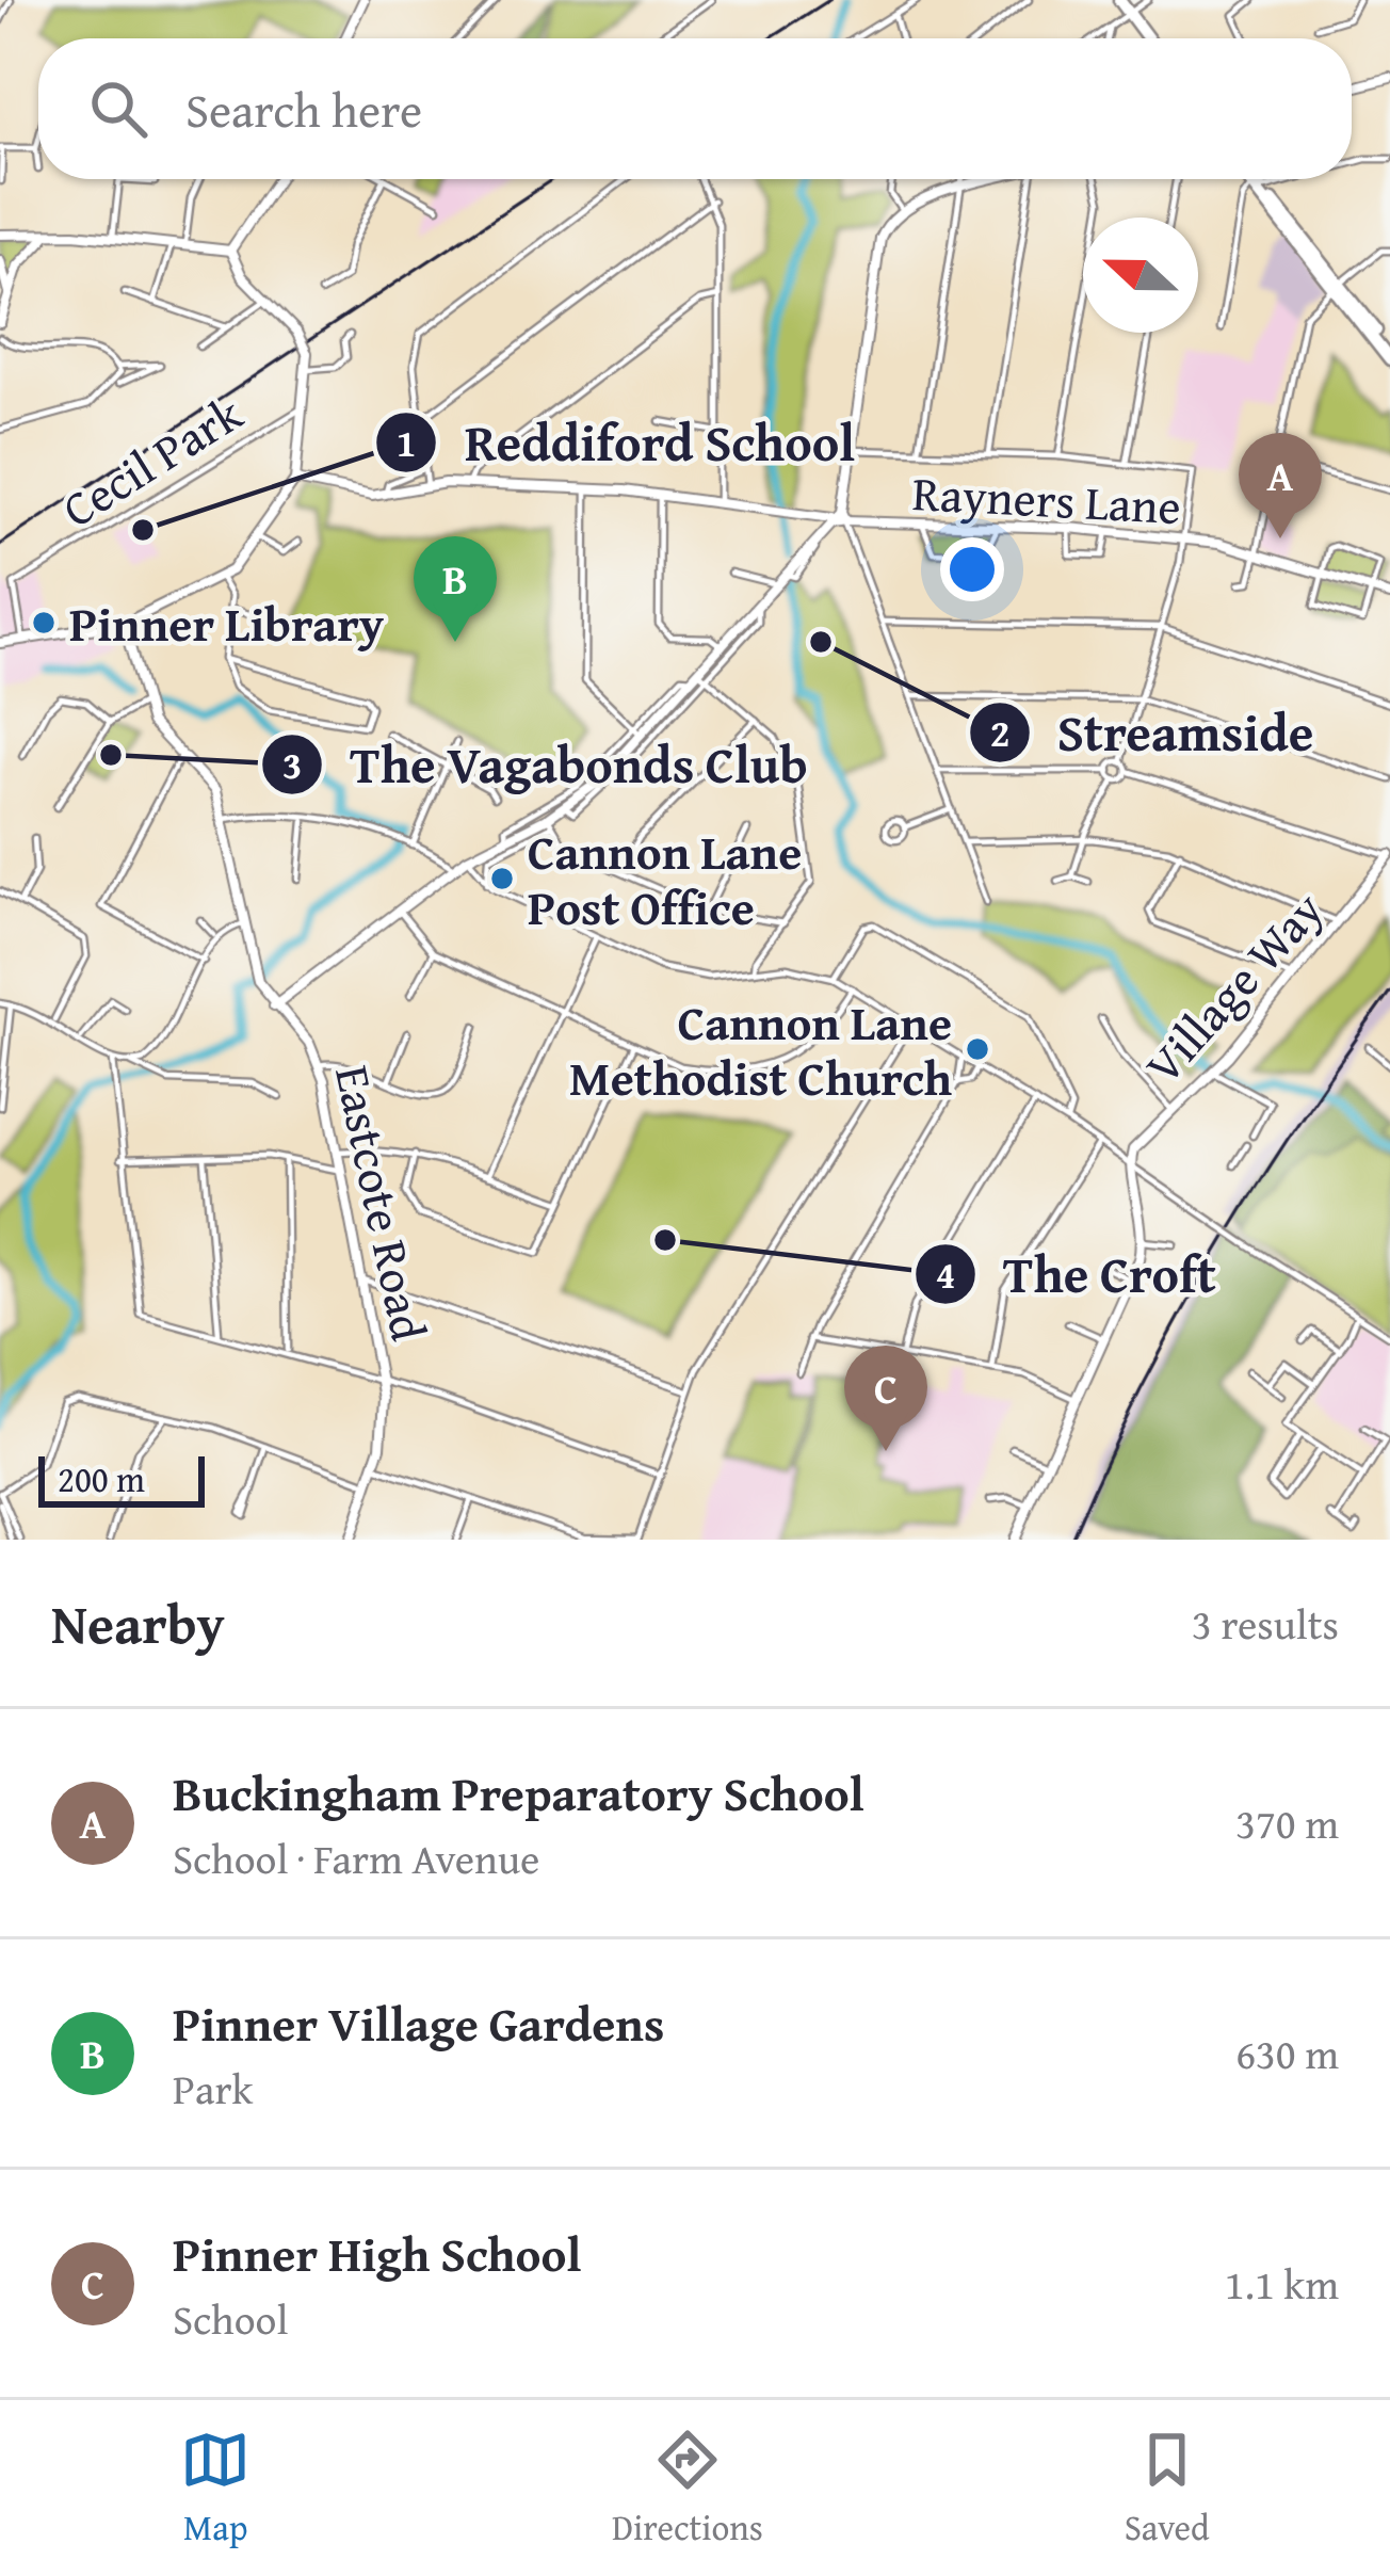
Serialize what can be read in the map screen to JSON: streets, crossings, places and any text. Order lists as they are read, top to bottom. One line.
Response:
{"streets":{"street":["Cecil Park","Rayners Lane","Village Way","Eastcote Road"]},"places":["Reddiford School","Pinner Library","Streamside","The Vagabonds Club","Cannon Lane Post Office","Cannon Lane Methodist Church","The Croft"],"scale_bar":"200 m","north":"left","page":{"search":"Search here","pins":["A","B","C"],"scale":"200 m","heading":["Nearby","3 results"],"list":[{"mark":"A","name":"Buckingham Preparatory School","note":"School · Farm Avenue","value":"370 m"},{"mark":"B","name":"Pinner Village Gardens","note":"Park","value":"630 m"},{"mark":"C","name":"Pinner High School","note":"School","value":"1.1 km"}],"nav":["Map","Directions","Saved"]}}
